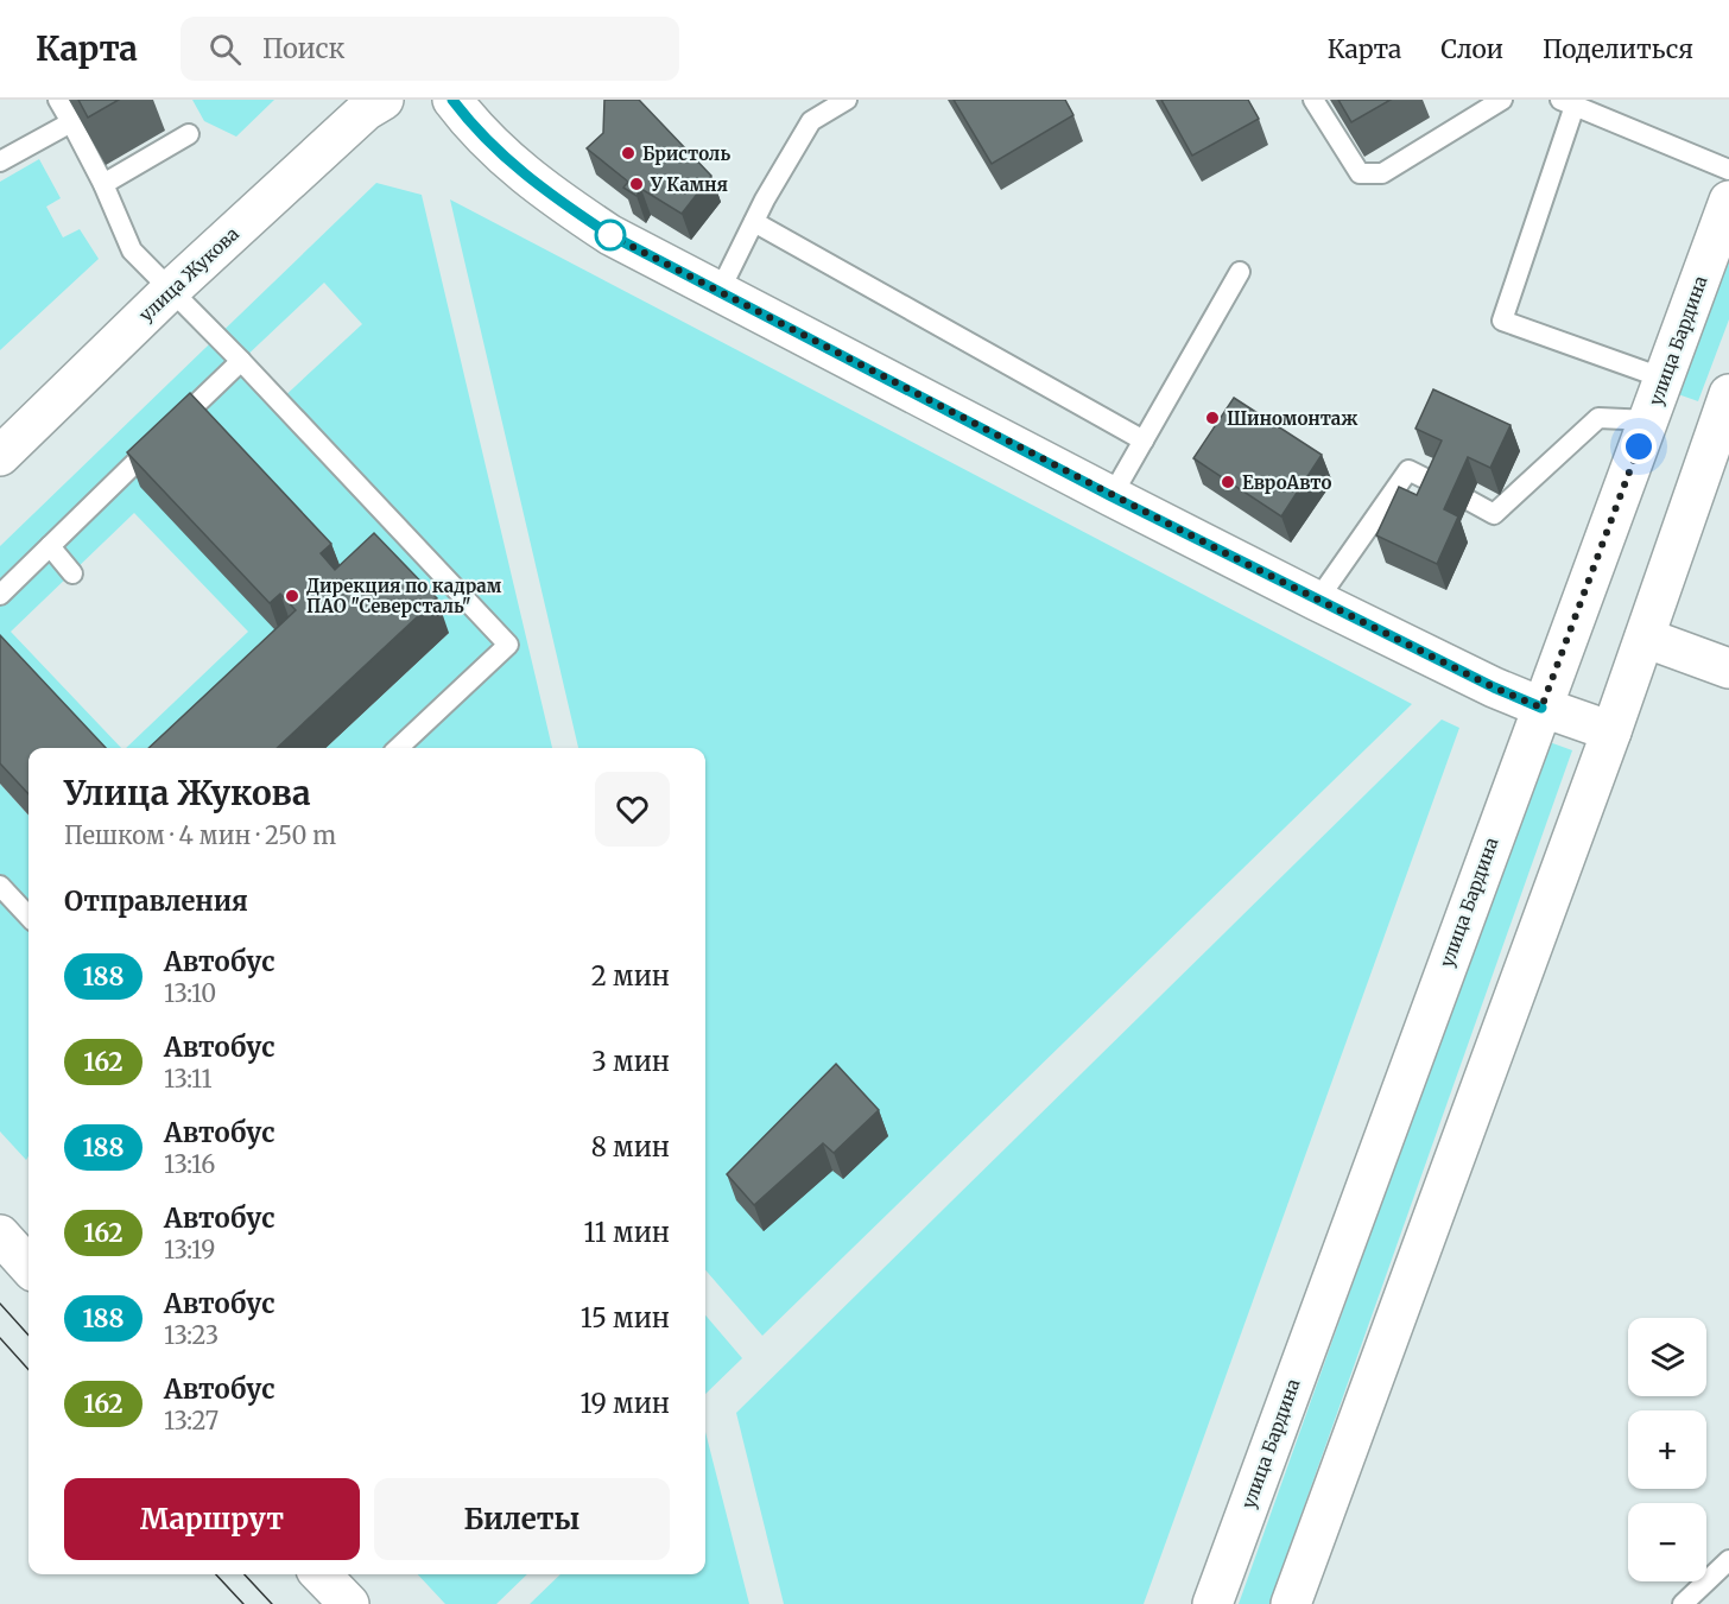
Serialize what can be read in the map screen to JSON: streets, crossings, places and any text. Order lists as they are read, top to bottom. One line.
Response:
{"streets":{"main road":["улица Жукова","улица Бардина"]},"places":["Бристоль","У Камня","Шиномонтаж","ЕвроАвто","Дирекция по кадрам ПАО \"Северсталь\""],"lines":["bus line 188"],"page":{"header":"Карта","search":"Поиск","nav":["Карта","Слои","Поделиться"],"heading":[["Улица Жукова","Пешком · 4 мин · 250 m"],"Отправления"],"list":[{"mark":"188","name":"Автобус","note":"13:10","value":"2 мин"},{"mark":"162","name":"Автобус","note":"13:11","value":"3 мин"},{"mark":"188","name":"Автобус","note":"13:16","value":"8 мин"},{"mark":"162","name":"Автобус","note":"13:19","value":"11 мин"},{"mark":"188","name":"Автобус","note":"13:23","value":"15 мин"},{"mark":"162","name":"Автобус","note":"13:27","value":"19 мин"}],"map_buttons":["+","−"],"buttons":["Маршрут","Билеты"]}}
